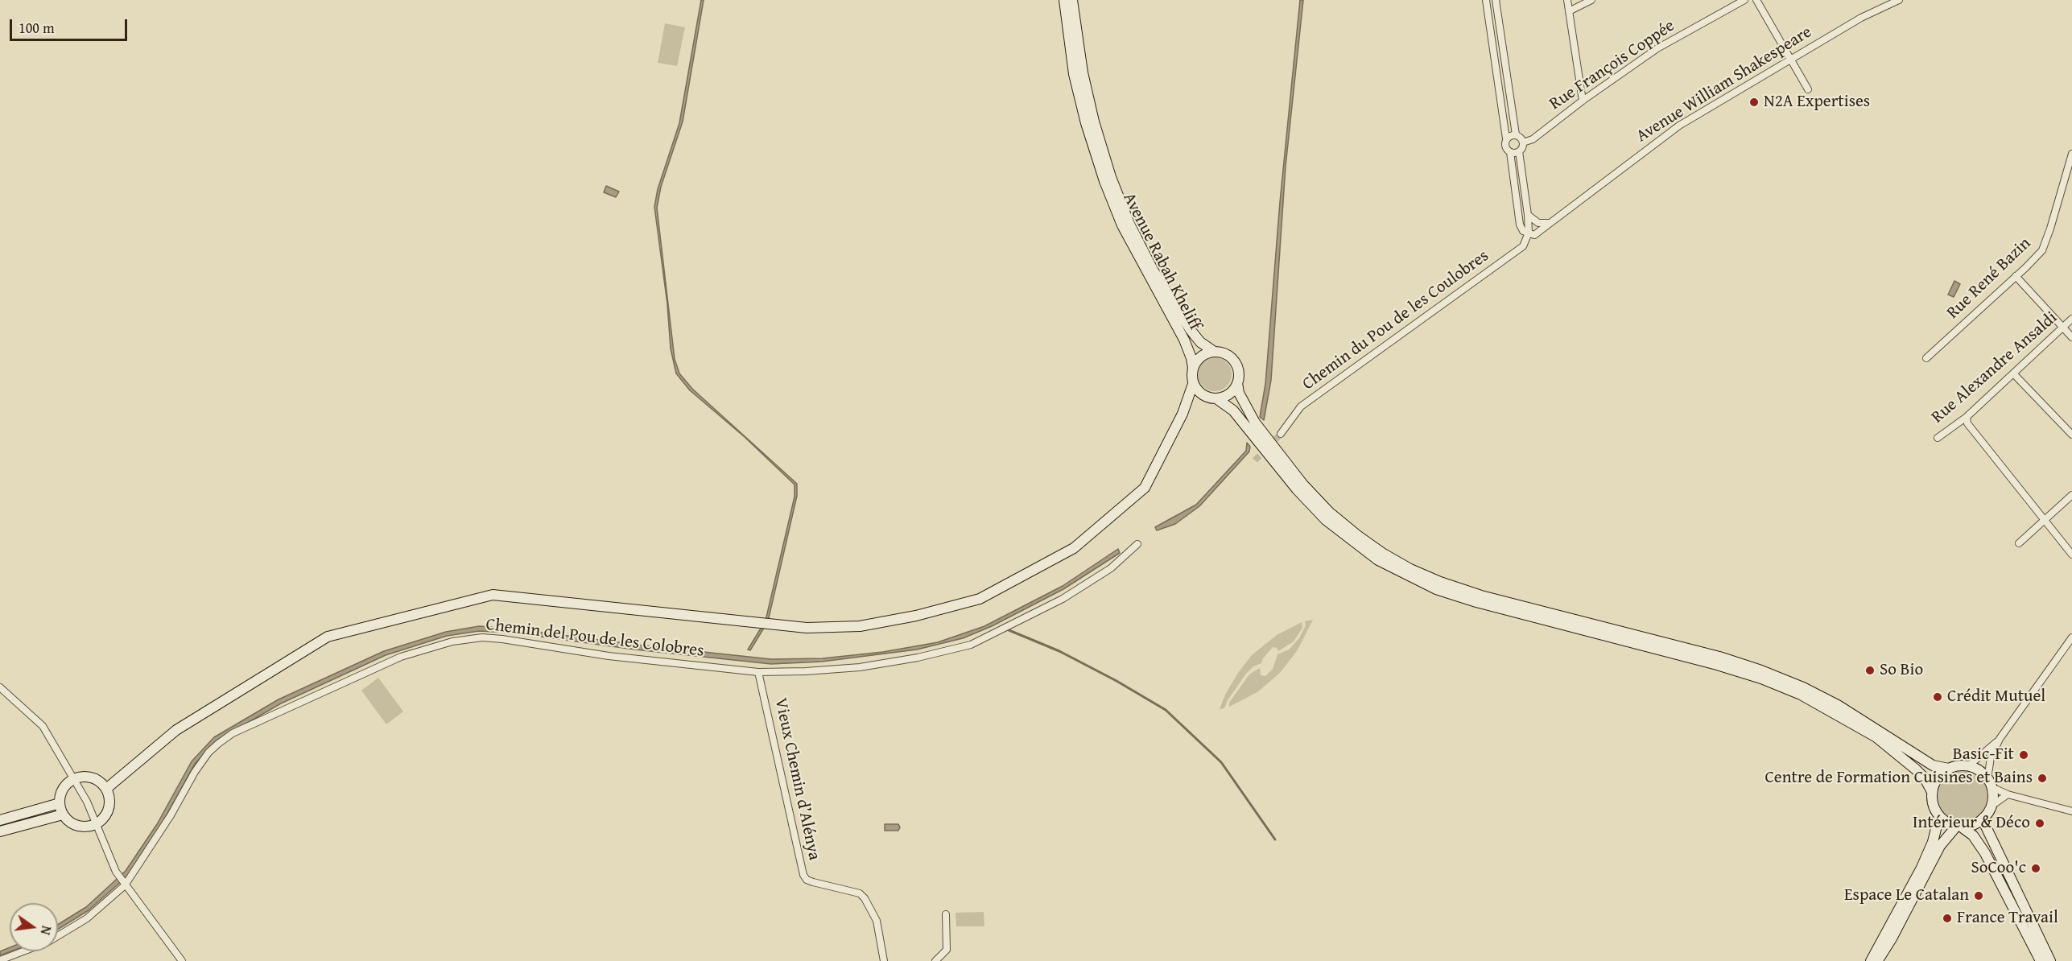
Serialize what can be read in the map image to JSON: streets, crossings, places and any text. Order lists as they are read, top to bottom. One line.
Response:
{"streets":{"main road":["Avenue Rabah Kheliff"],"street":["Rue François Coppée","Avenue William Shakespeare","Rue René Bazin","Chemin du Pou de les Coulobres","Rue Alexandre Ansaldi","Chemin del Pou de les Colobres","Vieux Chemin d’Alénya"]},"crossings":[["Avenue William Shakespeare","Chemin du Pou de les Coulobres"],["Chemin del Pou de les Colobres","Vieux Chemin d’Alénya"]],"places":["N2A Expertises","So Bio","Crédit Mutuel","Basic-Fit","Centre de Formation Cuisines et Bains","Intérieur & Déco","SoCoo'c","Espace Le Catalan","France Travail"],"scale_bar":"100 m","north":"right"}
